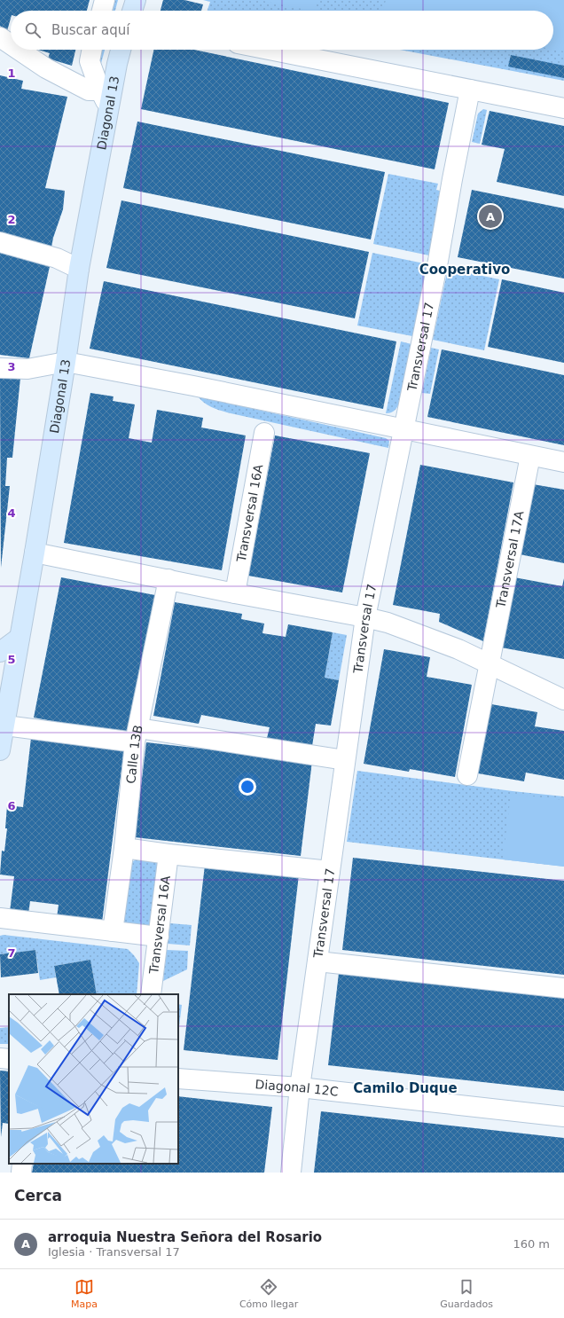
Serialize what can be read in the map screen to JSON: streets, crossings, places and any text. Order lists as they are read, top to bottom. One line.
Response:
{"streets":{"main road":["Diagonal 13"],"street":["Transversal 17","Transversal 16A","Transversal 17A","Calle 13B","Diagonal 12C"]},"crossings":[["Transversal 17","Diagonal 12C"]],"districts":["Cooperativo","Camilo Duque"],"page":{"search":"Buscar aquí","pins":"A","heading":"Cerca","list":[{"mark":"A","name":"arroquia Nuestra Señora del Rosario","note":"Iglesia · Transversal 17","value":"160 m"}],"nav":["Mapa","Cómo llegar","Guardados"]},"grid":{"rows":["1","2","3","4","5","6","7"]}}
